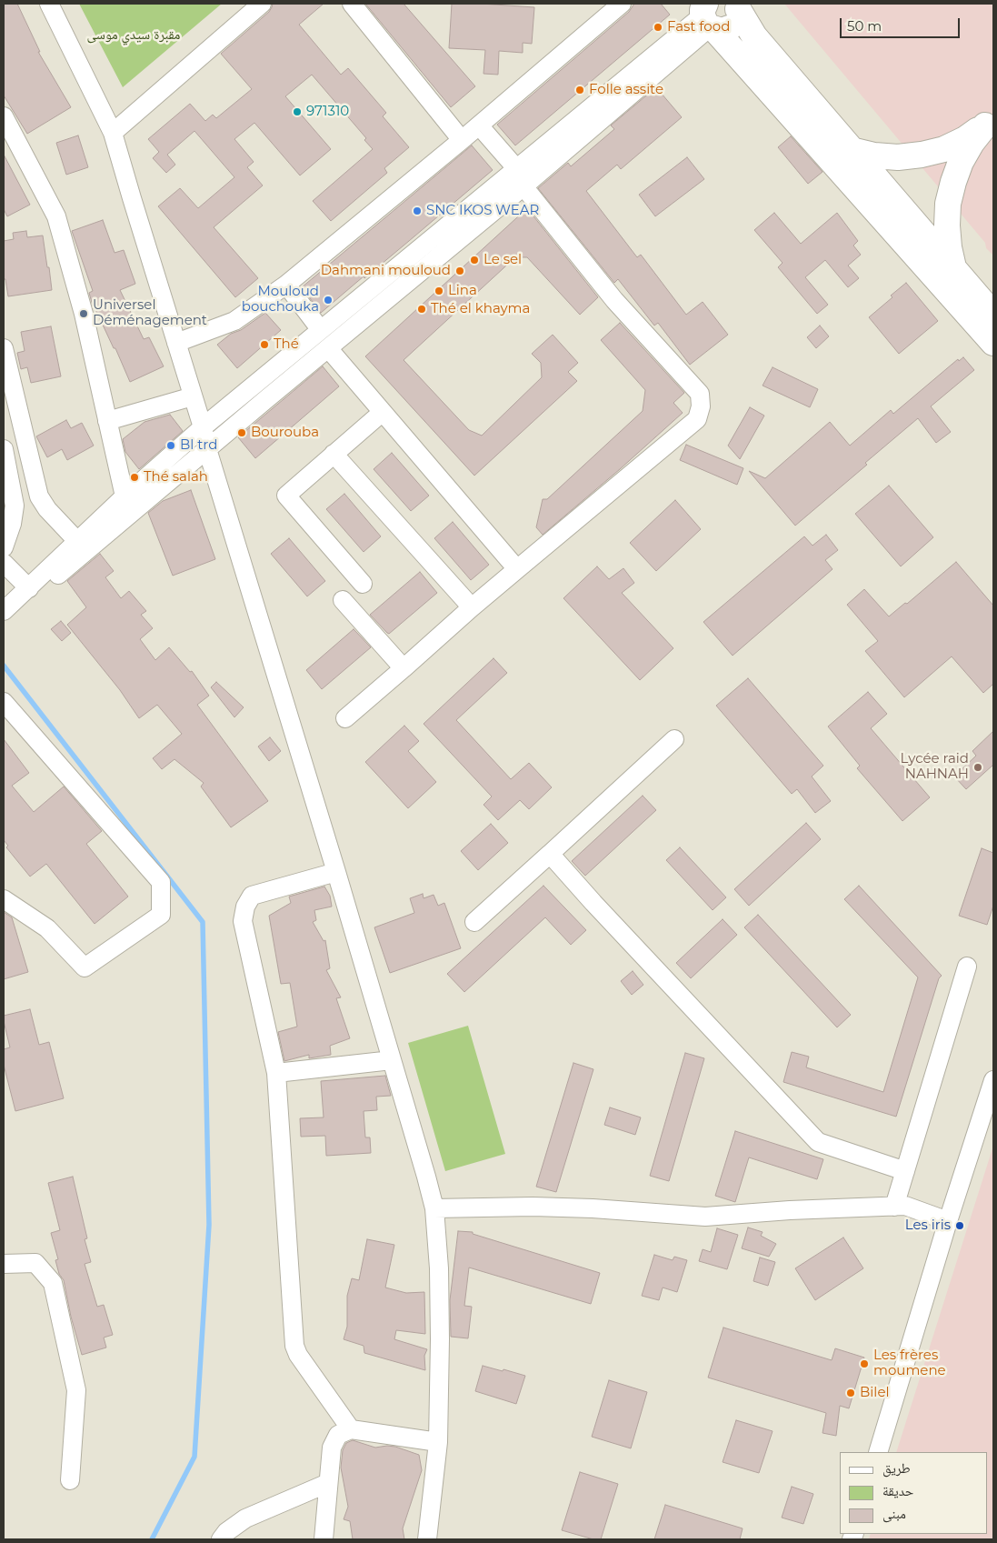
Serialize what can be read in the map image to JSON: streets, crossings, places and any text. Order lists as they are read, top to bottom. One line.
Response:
{"parks":["مقبرة سيدي موسى"],"places":["Fast food","Folle assite","971310","SNC IKOS WEAR","Le sel","Dahmani mouloud","Lina","Mouloud bouchouka","Thé el khayma","Universel Déménagement","Thé","Bourouba","Bl trd","Thé salah","Lycée raid NAHNAH","Les iris","Les frères moumene","Bilel"],"legend":["طريق","حديقة","مبنى"],"scale_bar":"50 m"}
